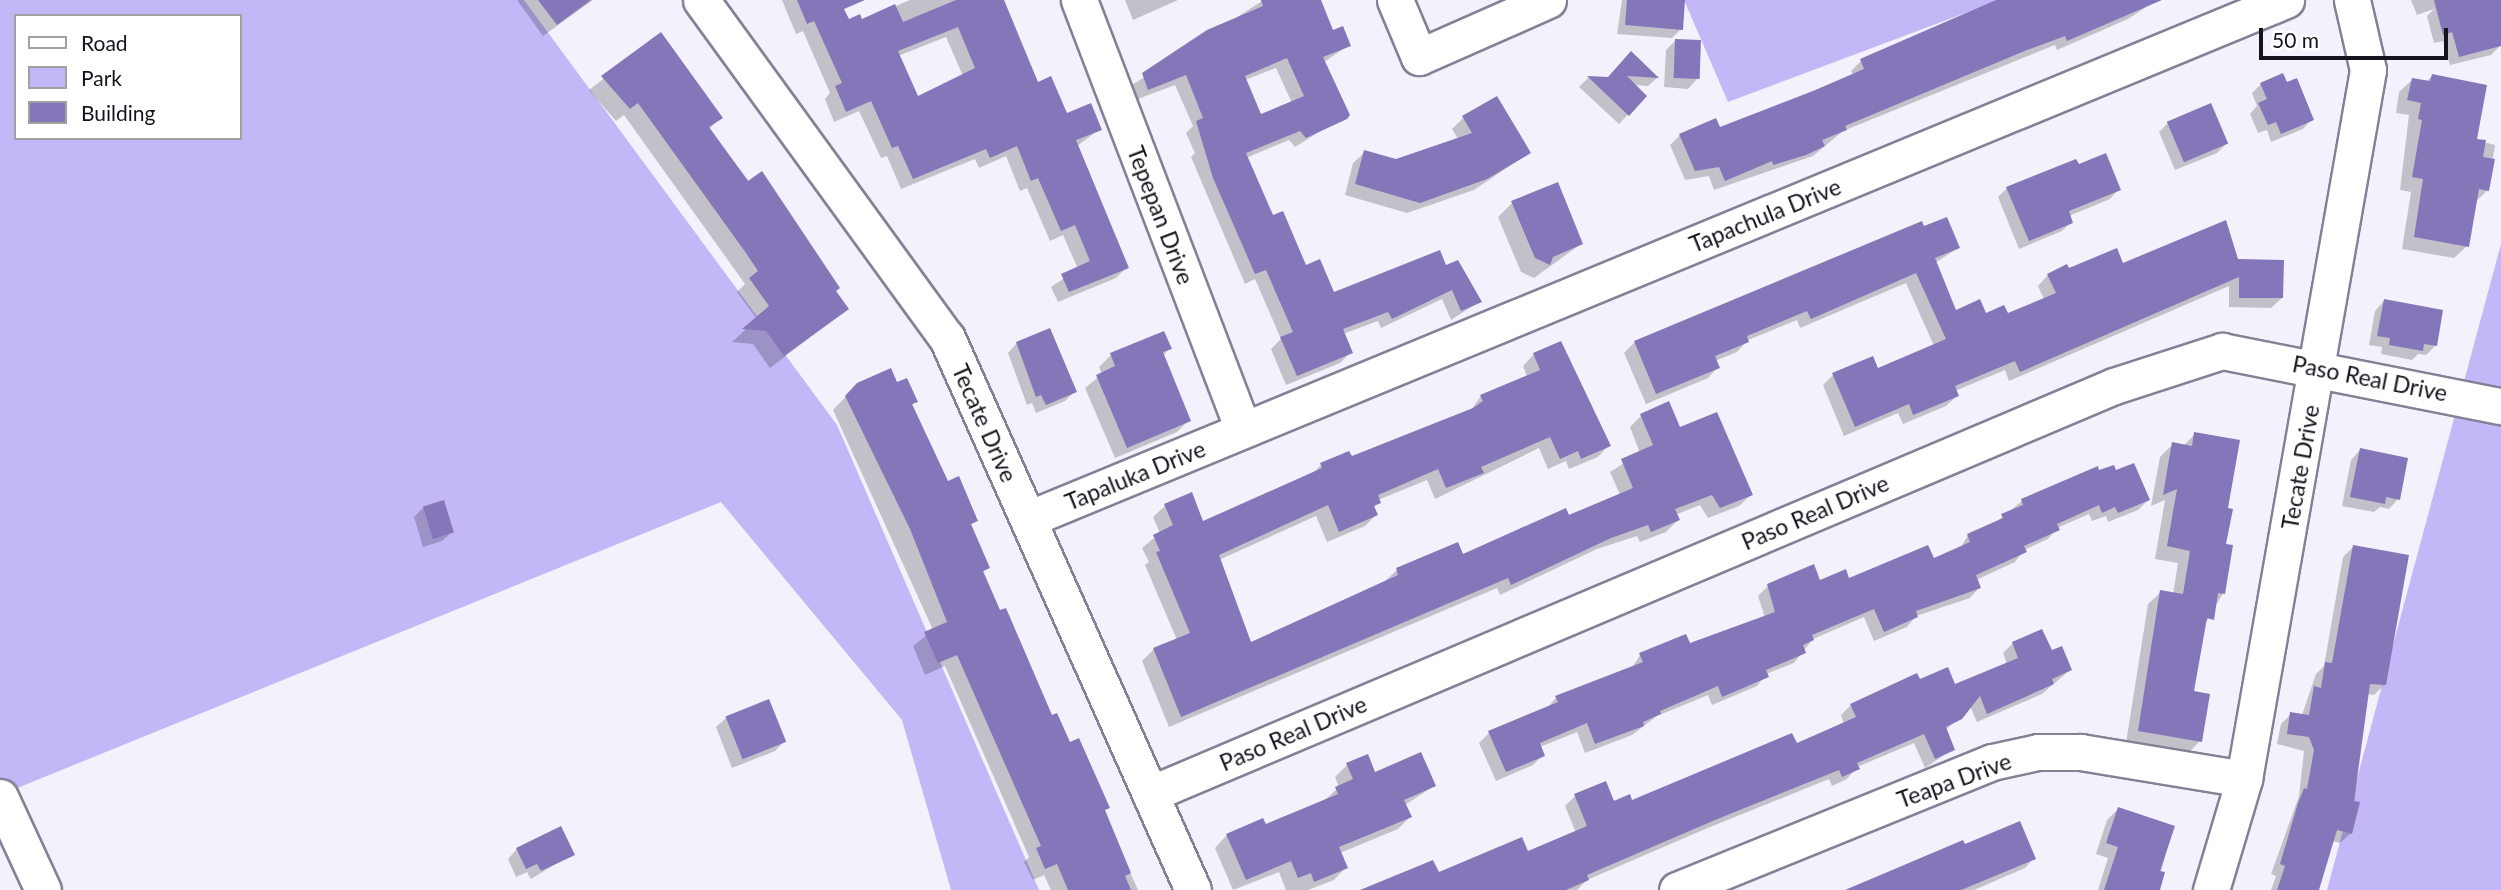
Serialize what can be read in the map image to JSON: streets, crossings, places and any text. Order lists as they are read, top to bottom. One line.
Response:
{"streets":{"street":["Tepepan Drive","Tapachula Drive","Paso Real Drive","Tecate Drive","Tapaluka Drive","Teapa Drive"]},"crossings":[["Tepepan Drive","Tapachula Drive"],["Tepepan Drive","Tapaluka Drive"],["Tapachula Drive","Tapaluka Drive"],["Paso Real Drive","Tecate Drive"],["Tecate Drive","Tapaluka Drive"],["Tecate Drive","Teapa Drive"]],"legend":["Road","Park","Building"],"scale_bar":"50 m"}
